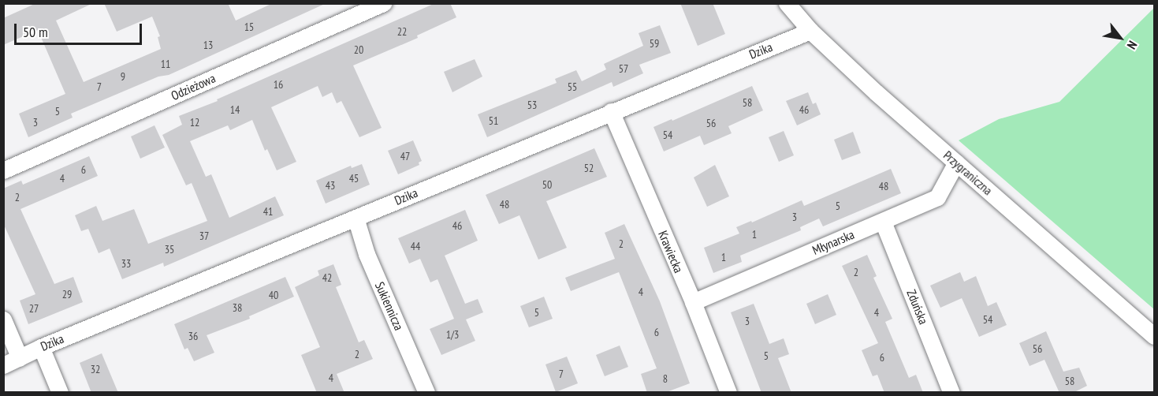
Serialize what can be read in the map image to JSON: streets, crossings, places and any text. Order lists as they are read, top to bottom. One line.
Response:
{"streets":{"street":["Dzika","Odzieżowa","Przygraniczna","Młynarska","Krawiecka","Sukiennicza","Zduńska"]},"crossings":[["Dzika","Przygraniczna"],["Dzika","Krawiecka"],["Dzika","Sukiennicza"],["Przygraniczna","Młynarska"],["Młynarska","Krawiecka"],["Młynarska","Zduńska"]],"house_numbers":["15","22","59","13","20","11","57","9","16","7","55","58","53","14","46","5","51","3","12","56","54","47","52","6","4","45","50","43","48","2","48","5","41","3","46","1","37","2","44","35","1","33","2","42","4","29","40","38","27","5","4","54","3","6","1/3","36","56","2","5","6","32","7","4","8","58"],"scale_bar":"50 m","north":"bottom right"}
